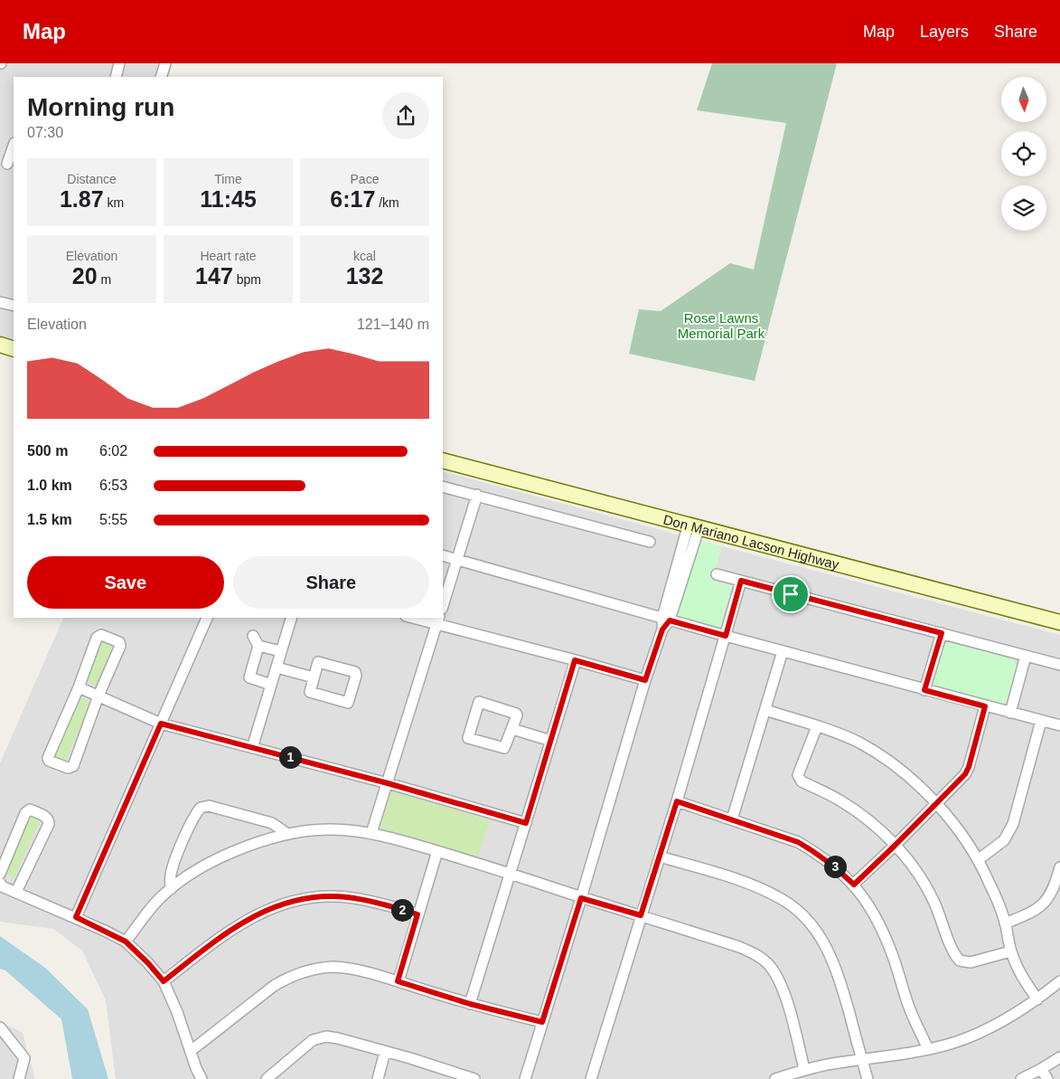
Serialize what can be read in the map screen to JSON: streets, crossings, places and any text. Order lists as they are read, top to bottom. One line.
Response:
{"streets":{"street":["Don Mariano Lacson Highway"]},"parks":["Rose Lawns Memorial Park"],"north":"bottom","page":{"header":"Map","nav":["Map","Layers","Share"],"heading":["Morning run","07:30"],"stats":[["Distance","1.87 km"],["Time","11:45"],["Pace","6:17 /km"],["Elevation","20 m"],["Heart rate","147 bpm"],["kcal","132"]],"chart":["Elevation","121–140 m"],"list":[{"name":"500 m","note":"6:02"},{"name":"1.0 km","note":"6:53"},{"name":"1.5 km","note":"5:55"}],"buttons":["Save","Share"],"pins":["1","3","2"]}}
